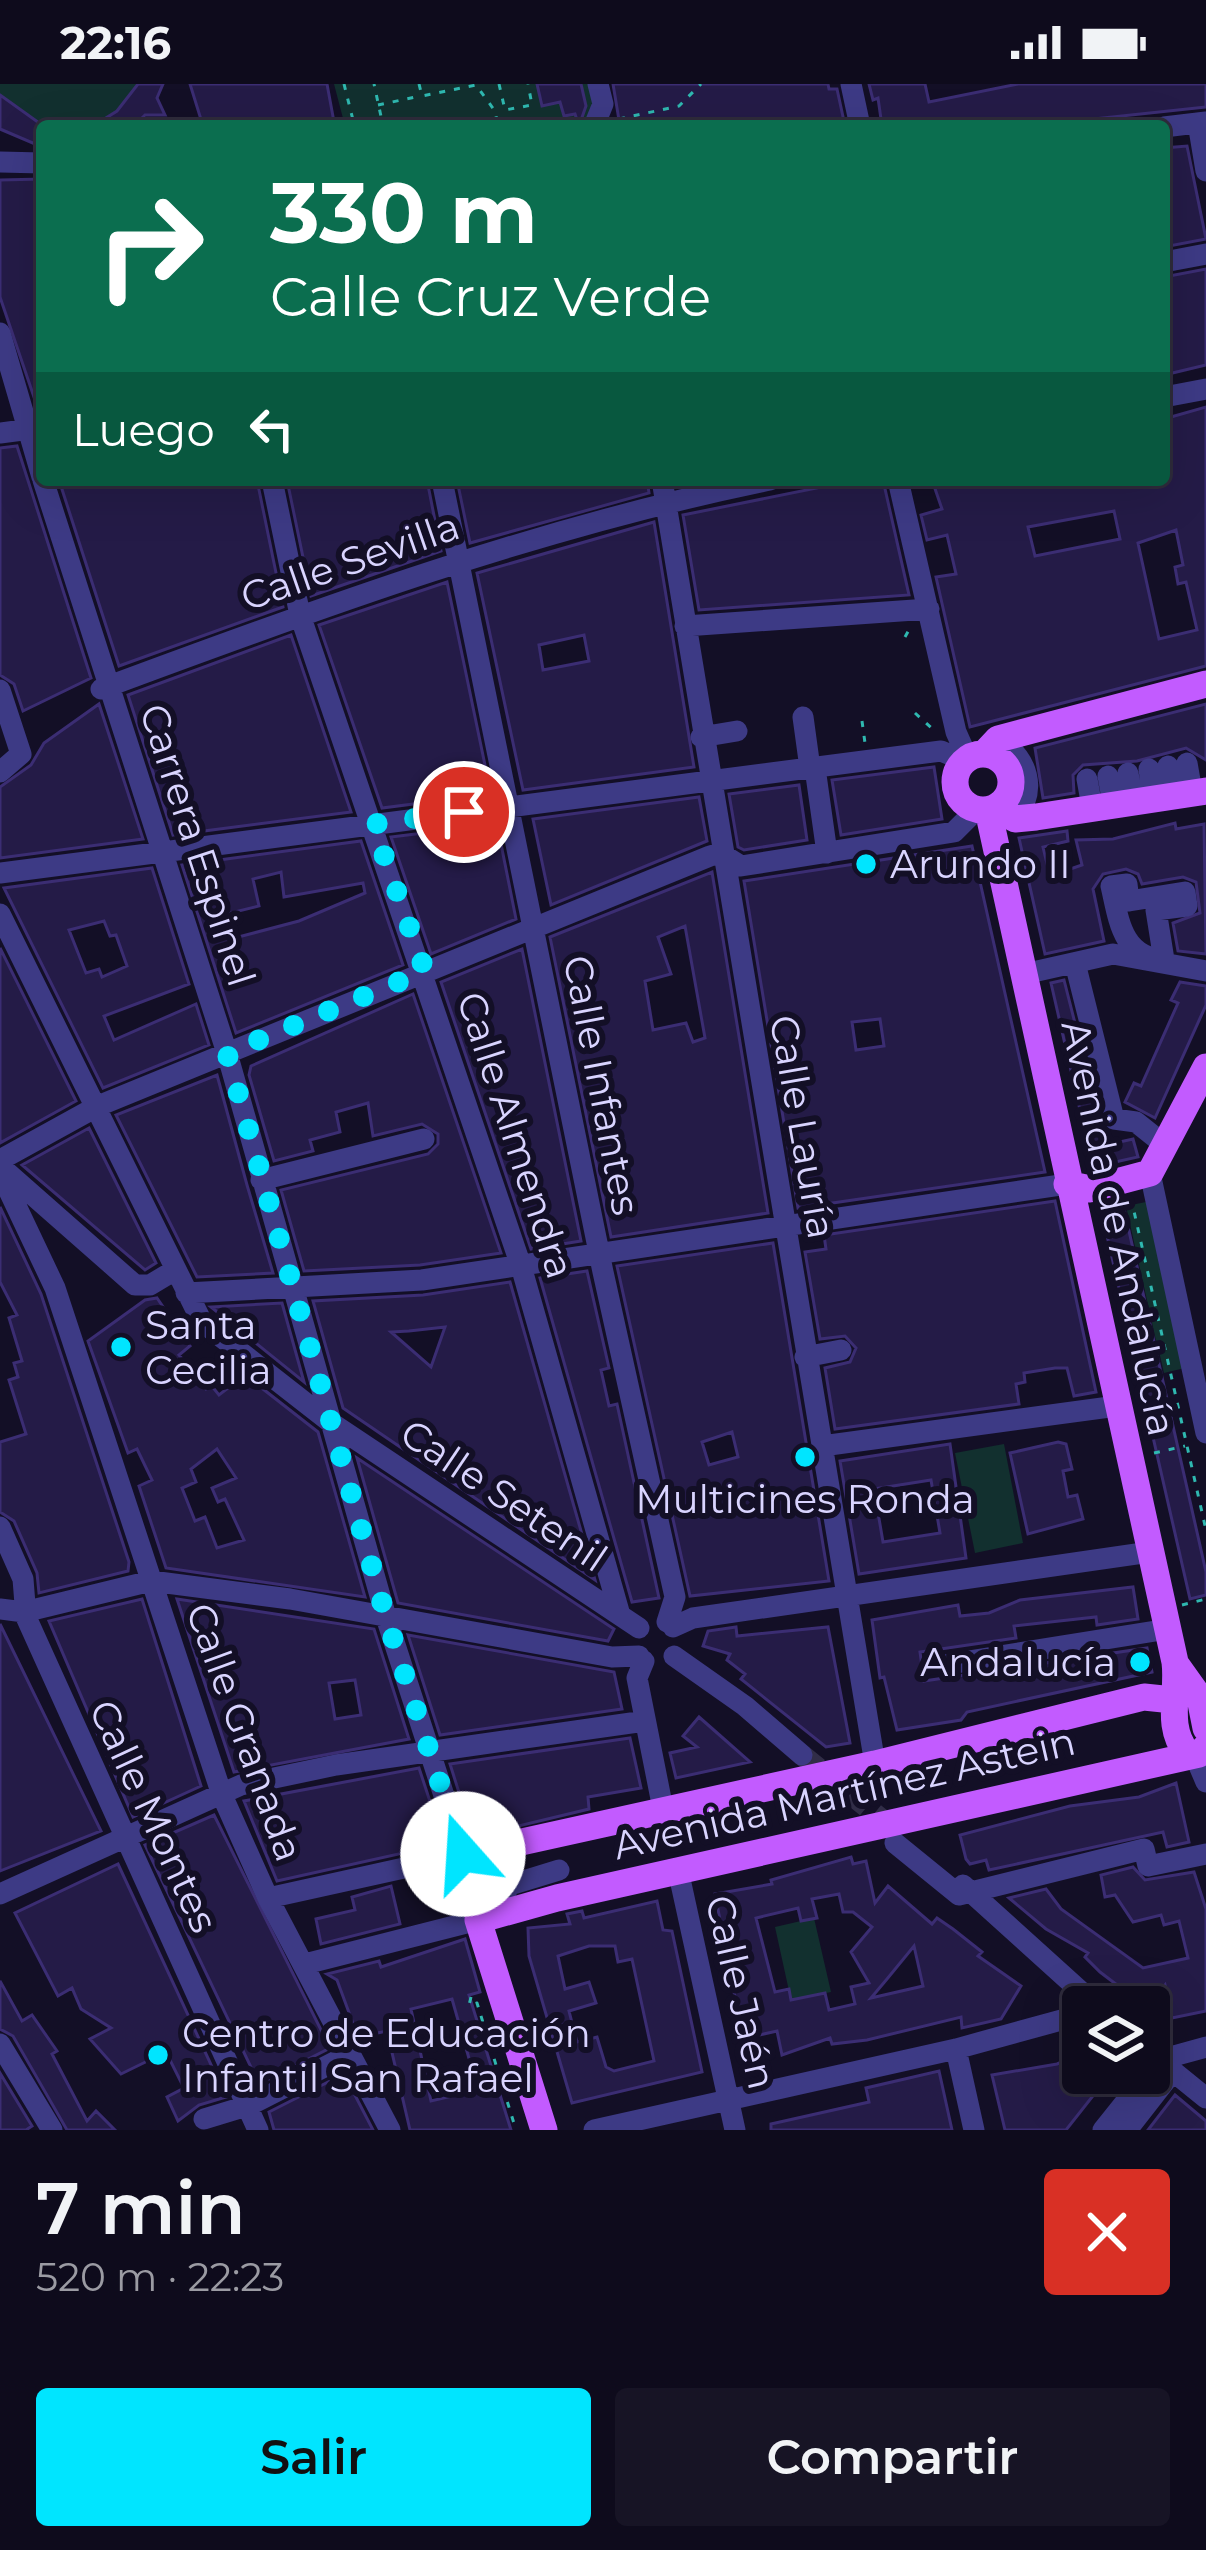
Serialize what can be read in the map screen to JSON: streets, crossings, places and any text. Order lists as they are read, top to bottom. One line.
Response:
{"streets":{"main road":["Avenida de Andalucía","Avenida Martínez Astein"],"street":["Calle Sevilla","Carrera Espinel","Calle Infantes","Calle Lauría","Calle Almendra","Calle Setenil","Calle Granada","Calle Montes","Calle Jaén"]},"crossings":[["Calle Sevilla","Carrera Espinel"],["Calle Sevilla","Calle Infantes"],["Calle Sevilla","Calle Lauría"],["Calle Sevilla","Calle Almendra"],["Carrera Espinel","Calle Setenil"],["Carrera Espinel","Avenida Martínez Astein"],["Calle Infantes","Calle Almendra"],["Calle Infantes","Calle Setenil"],["Calle Lauría","Avenida Martínez Astein"],["Calle Almendra","Calle Setenil"],["Avenida de Andalucía","Avenida Martínez Astein"],["Calle Granada","Avenida Martínez Astein"],["Avenida Martínez Astein","Calle Jaén"]],"places":["Arundo II","Santa Cecilia","Multicines Ronda","Andalucía","Centro de Educación Infantil San Rafael"],"page":{"status":"22:16","turn":["330 m","Calle Cruz Verde"],"then":"Luego","heading":["7 min","520 m · 22:23"],"buttons":["Salir","Compartir"]}}
